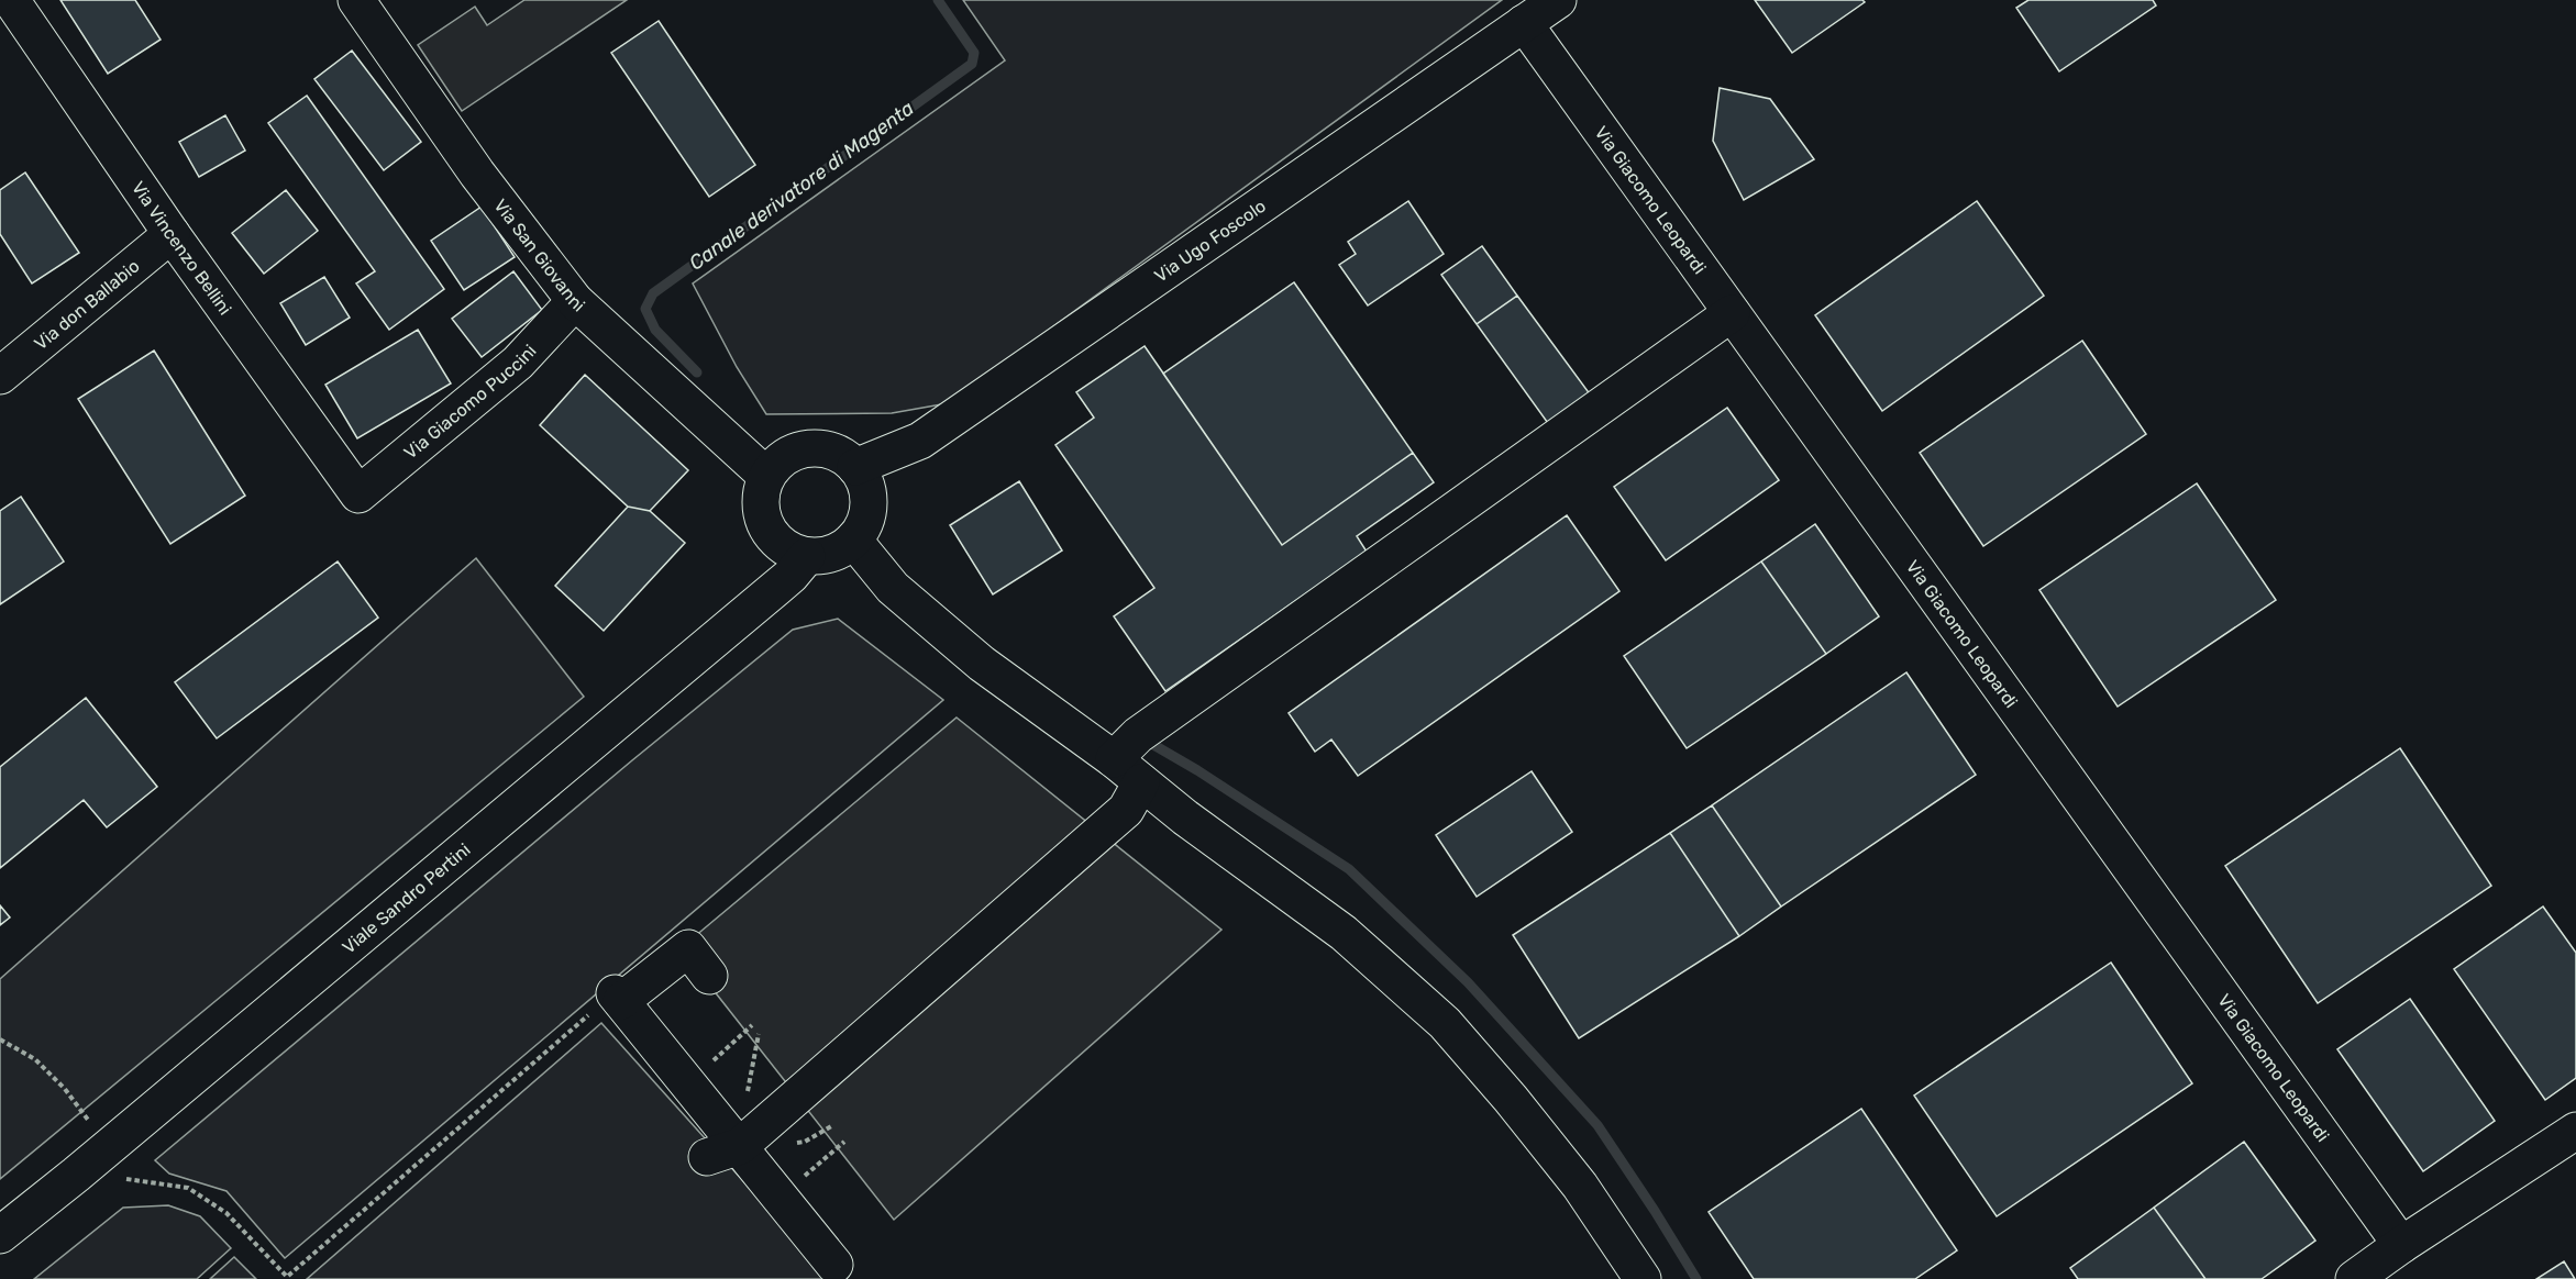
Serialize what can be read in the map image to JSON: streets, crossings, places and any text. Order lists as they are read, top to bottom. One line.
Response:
{"streets":{"street":["Via Giacomo Leopardi","Via Ugo Foscolo","Via Vincenzo Bellini","Via San Giovanni","Via don Ballabio","Via Giacomo Puccini","Viale Sandro Pertini"]},"crossings":[["Via Giacomo Leopardi","Via Ugo Foscolo"],["Via Ugo Foscolo","Via San Giovanni"],["Via Ugo Foscolo","Viale Sandro Pertini"],["Via Vincenzo Bellini","Via don Ballabio"],["Via Vincenzo Bellini","Via Giacomo Puccini"],["Via San Giovanni","Via Giacomo Puccini"],["Via San Giovanni","Viale Sandro Pertini"]],"water":["Canale derivatore di Magenta"]}
